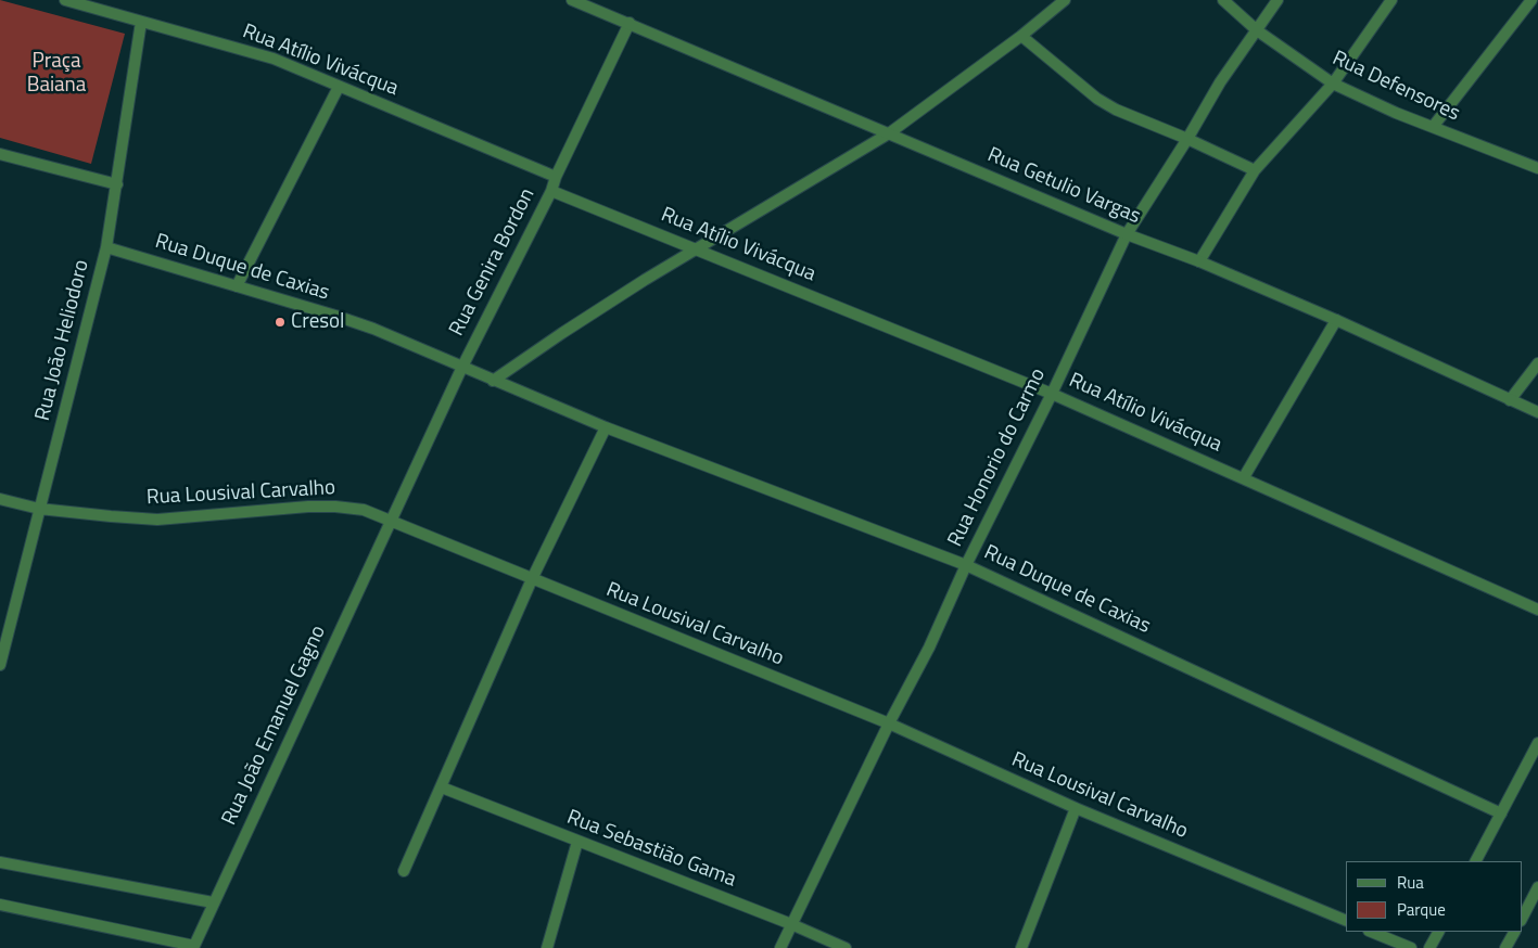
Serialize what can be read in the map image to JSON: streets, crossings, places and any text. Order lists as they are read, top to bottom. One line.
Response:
{"streets":{"street":["Rua Atílio Vivácqua","Rua Defensores","Rua Getulio Vargas","Rua Genira Bordon","Rua Duque de Caxias","Rua João Heliodoro","Rua Honorio do Carmo","Rua Lousival Carvalho","Rua João Emanuel Gagno","Rua Sebastião Gama"]},"crossings":[["Rua Atílio Vivácqua","Rua Genira Bordon"],["Rua Atílio Vivácqua","Rua João Heliodoro"],["Rua Atílio Vivácqua","Rua Honorio do Carmo"],["Rua Defensores","Rua Honorio do Carmo"],["Rua Getulio Vargas","Rua Genira Bordon"],["Rua Getulio Vargas","Rua Honorio do Carmo"],["Rua Genira Bordon","Rua Duque de Caxias"],["Rua Genira Bordon","Rua Lousival Carvalho"],["Rua Genira Bordon","Rua João Emanuel Gagno"],["Rua Duque de Caxias","Rua João Heliodoro"],["Rua Duque de Caxias","Rua Honorio do Carmo"],["Rua João Heliodoro","Rua Lousival Carvalho"],["Rua Honorio do Carmo","Rua Lousival Carvalho"],["Rua Honorio do Carmo","Rua Sebastião Gama"],["Rua Lousival Carvalho","Rua João Emanuel Gagno"]],"parks":["Praça Baiana"],"places":["Cresol"],"legend":["Rua","Parque"]}
